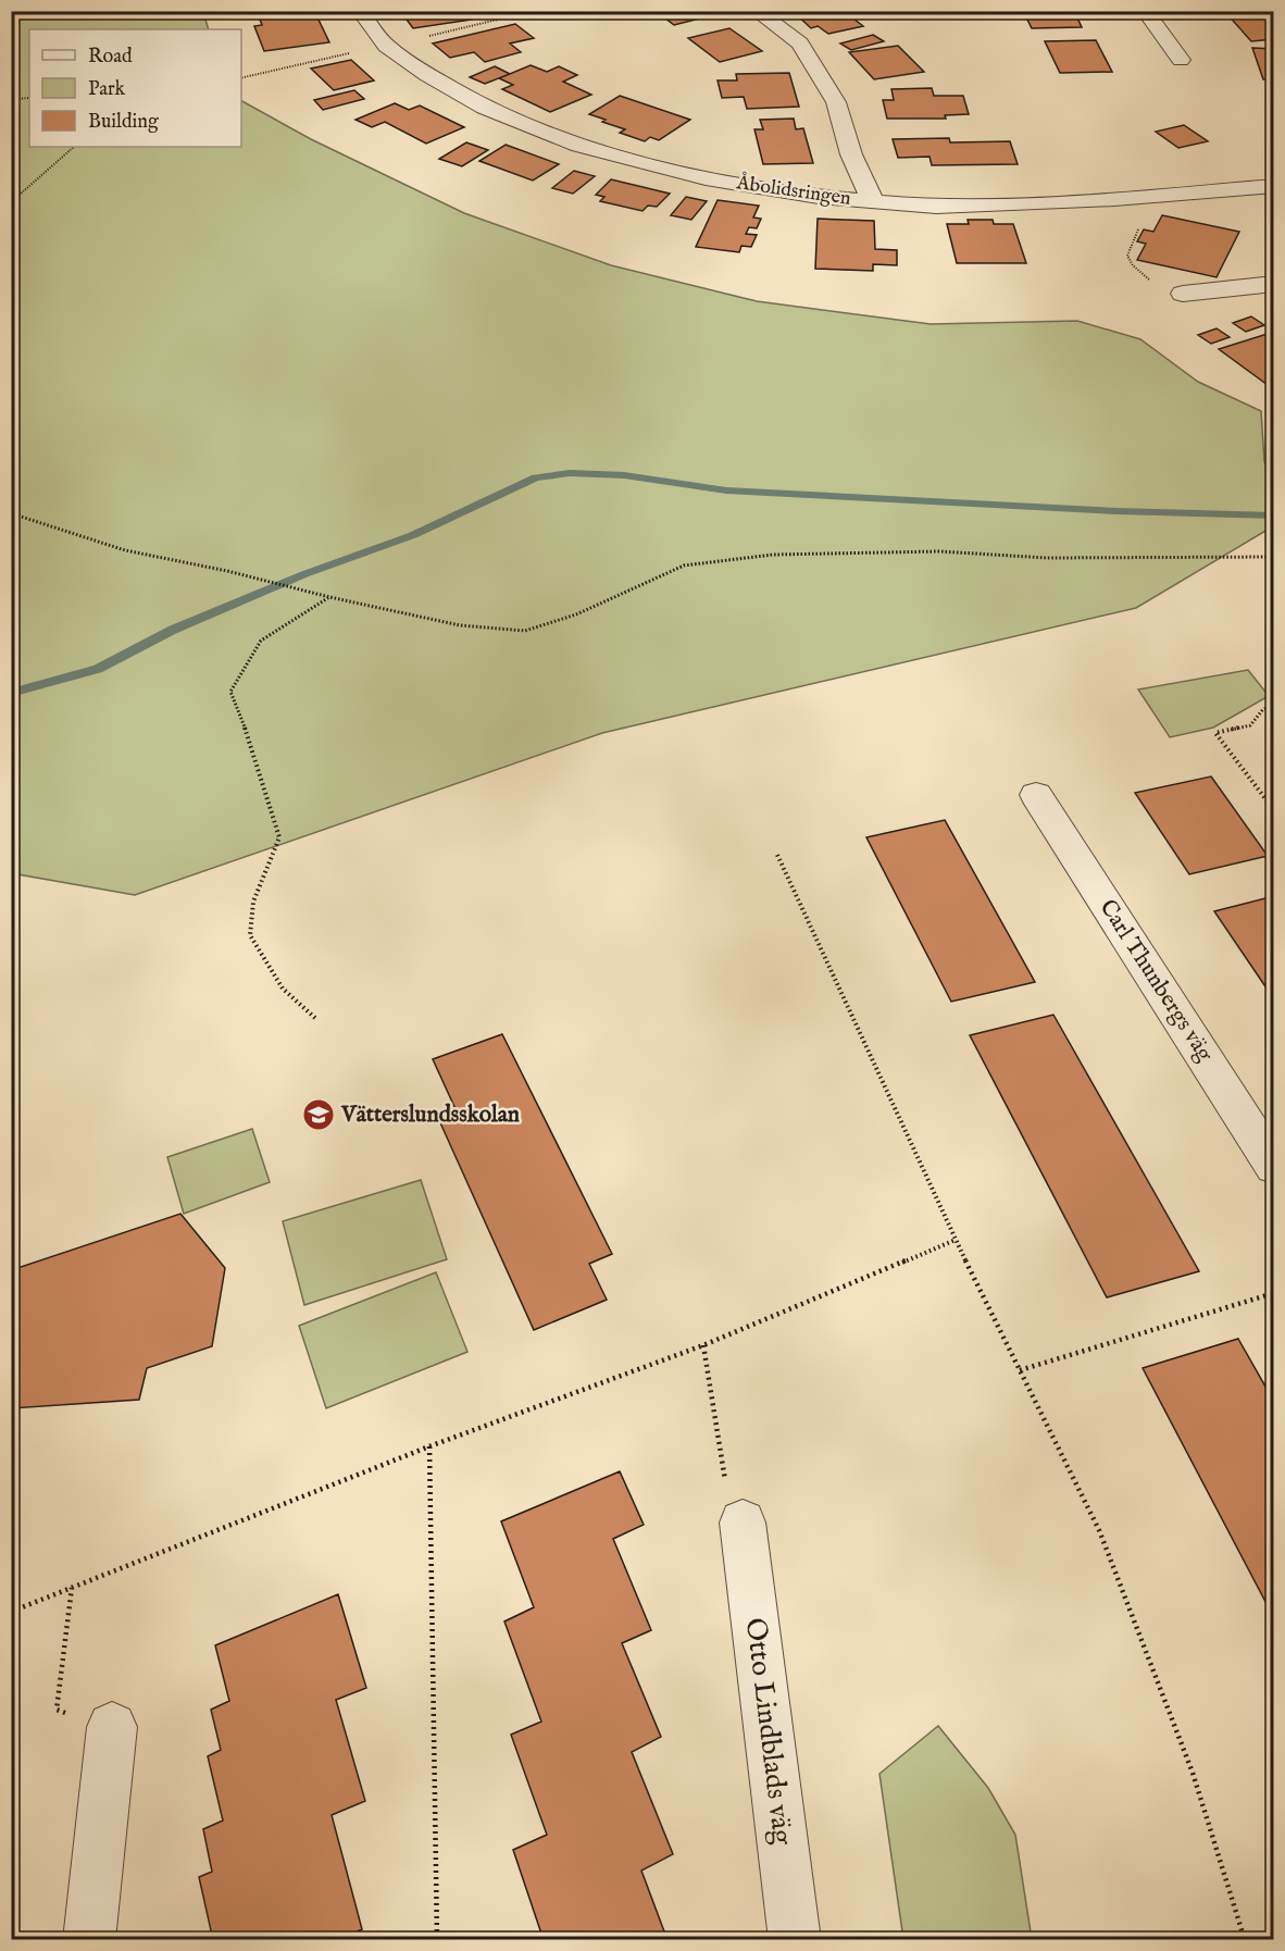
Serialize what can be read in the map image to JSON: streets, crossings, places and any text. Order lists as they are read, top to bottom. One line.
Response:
{"streets":{"street":["Åbolidsringen","Carl Thunbergs väg","Otto Lindblads väg"]},"places":{"school or university":["Vätterslundsskolan"]},"legend":["Road","Park","Building"]}
